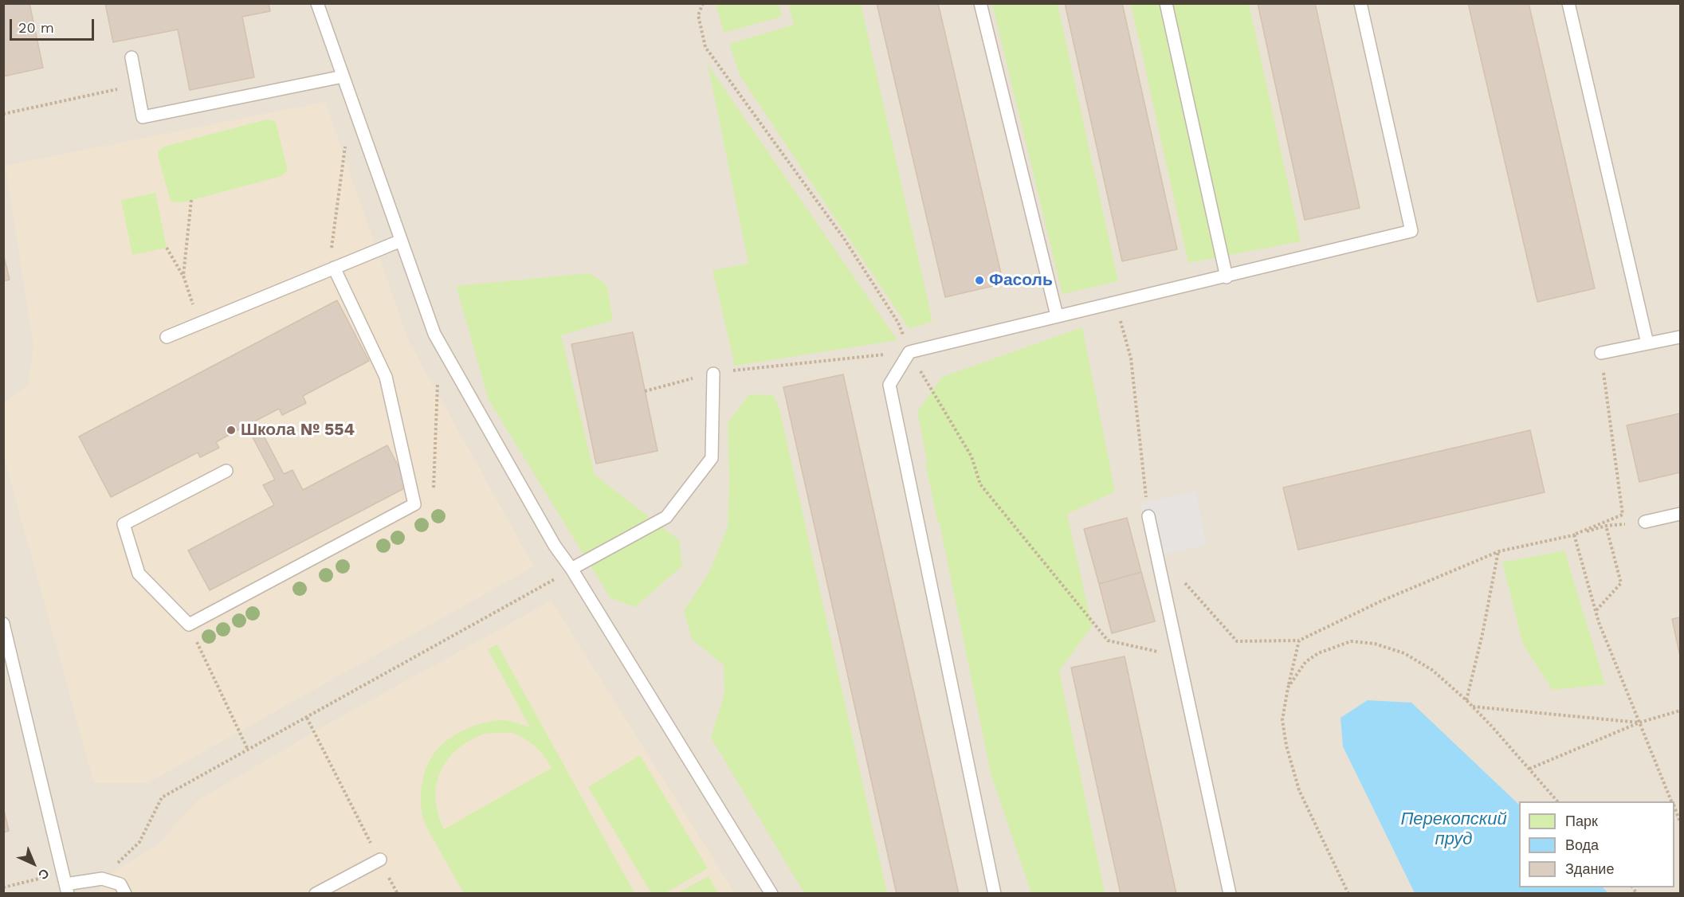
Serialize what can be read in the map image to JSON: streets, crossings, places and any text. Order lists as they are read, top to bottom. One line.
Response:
{"water":["Перекопский пруд"],"places":["Фасоль","Школа № 554"],"legend":["Парк","Вода","Здание"],"scale_bar":"20 m","north":"bottom right"}
